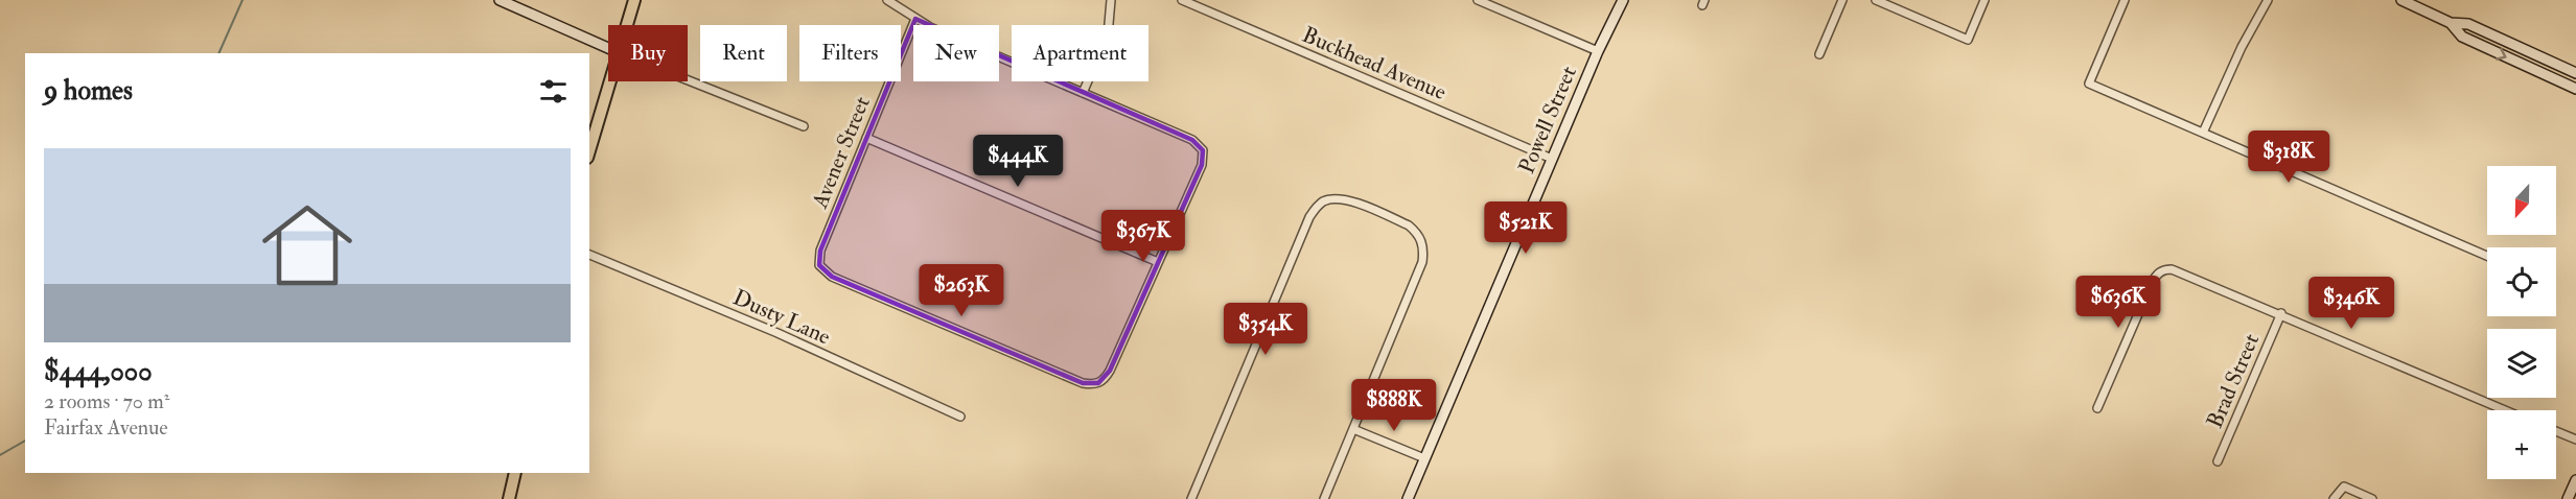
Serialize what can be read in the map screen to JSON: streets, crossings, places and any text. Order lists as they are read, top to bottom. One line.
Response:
{"streets":{"street":["Buckhead Avenue","Powell Street","Avener Street","Dusty Lane","Brad Street"]},"crossings":[["Buckhead Avenue","Powell Street"]],"north":"bottom","page":{"chip":["Buy","Rent","Filters","New","Apartment"],"heading":"9 homes","list":[{"name":"$444,000","note":"2 rooms · 70 m² · Fairfax Avenue"}],"price":["$318K","$444K","$521K","$367K","$263K","$636K","$346K","$354K","$888K"],"map_buttons":"+"}}
